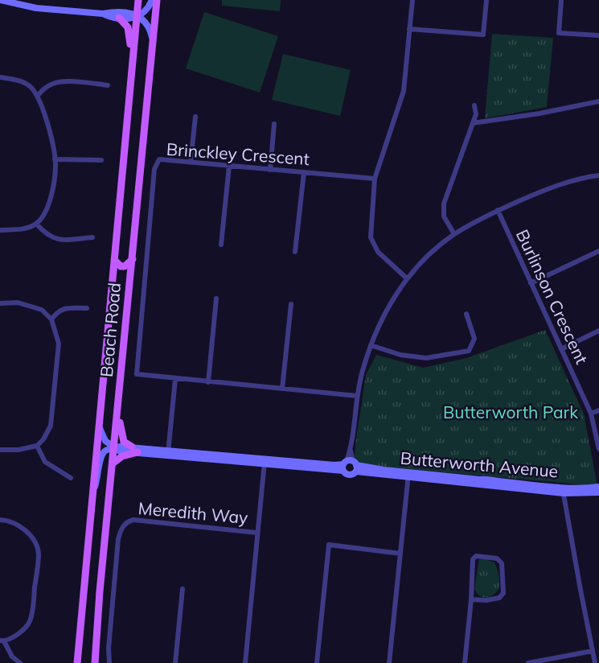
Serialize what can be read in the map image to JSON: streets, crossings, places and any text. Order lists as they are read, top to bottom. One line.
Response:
{"streets":{"main road":["Beach Road"],"street":["Brinckley Crescent","Burlinson Crescent","Butterworth Avenue","Meredith Way"]},"crossings":[["Beach Road","Butterworth Avenue"]],"parks":["Butterworth Park"]}
